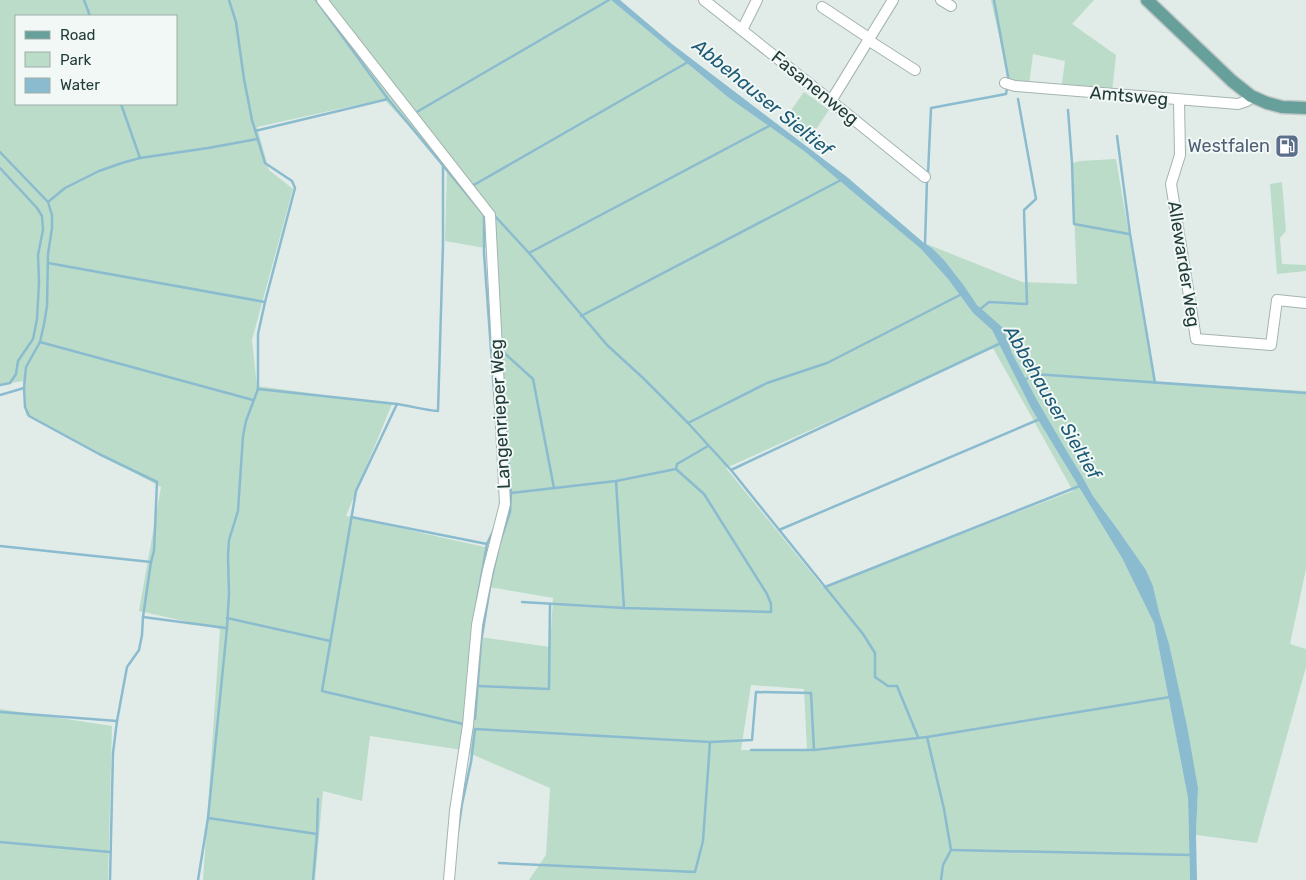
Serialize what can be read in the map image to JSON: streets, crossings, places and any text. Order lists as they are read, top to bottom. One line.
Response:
{"streets":{"street":["Fasanenweg","Amtsweg","Allewarder Weg","Langenrieper Weg"]},"crossings":[["Amtsweg","Allewarder Weg"]],"water":["Abbehauser Sieltief"],"places":{"fuel station":["Westfalen"]},"legend":["Road","Park","Water"]}
